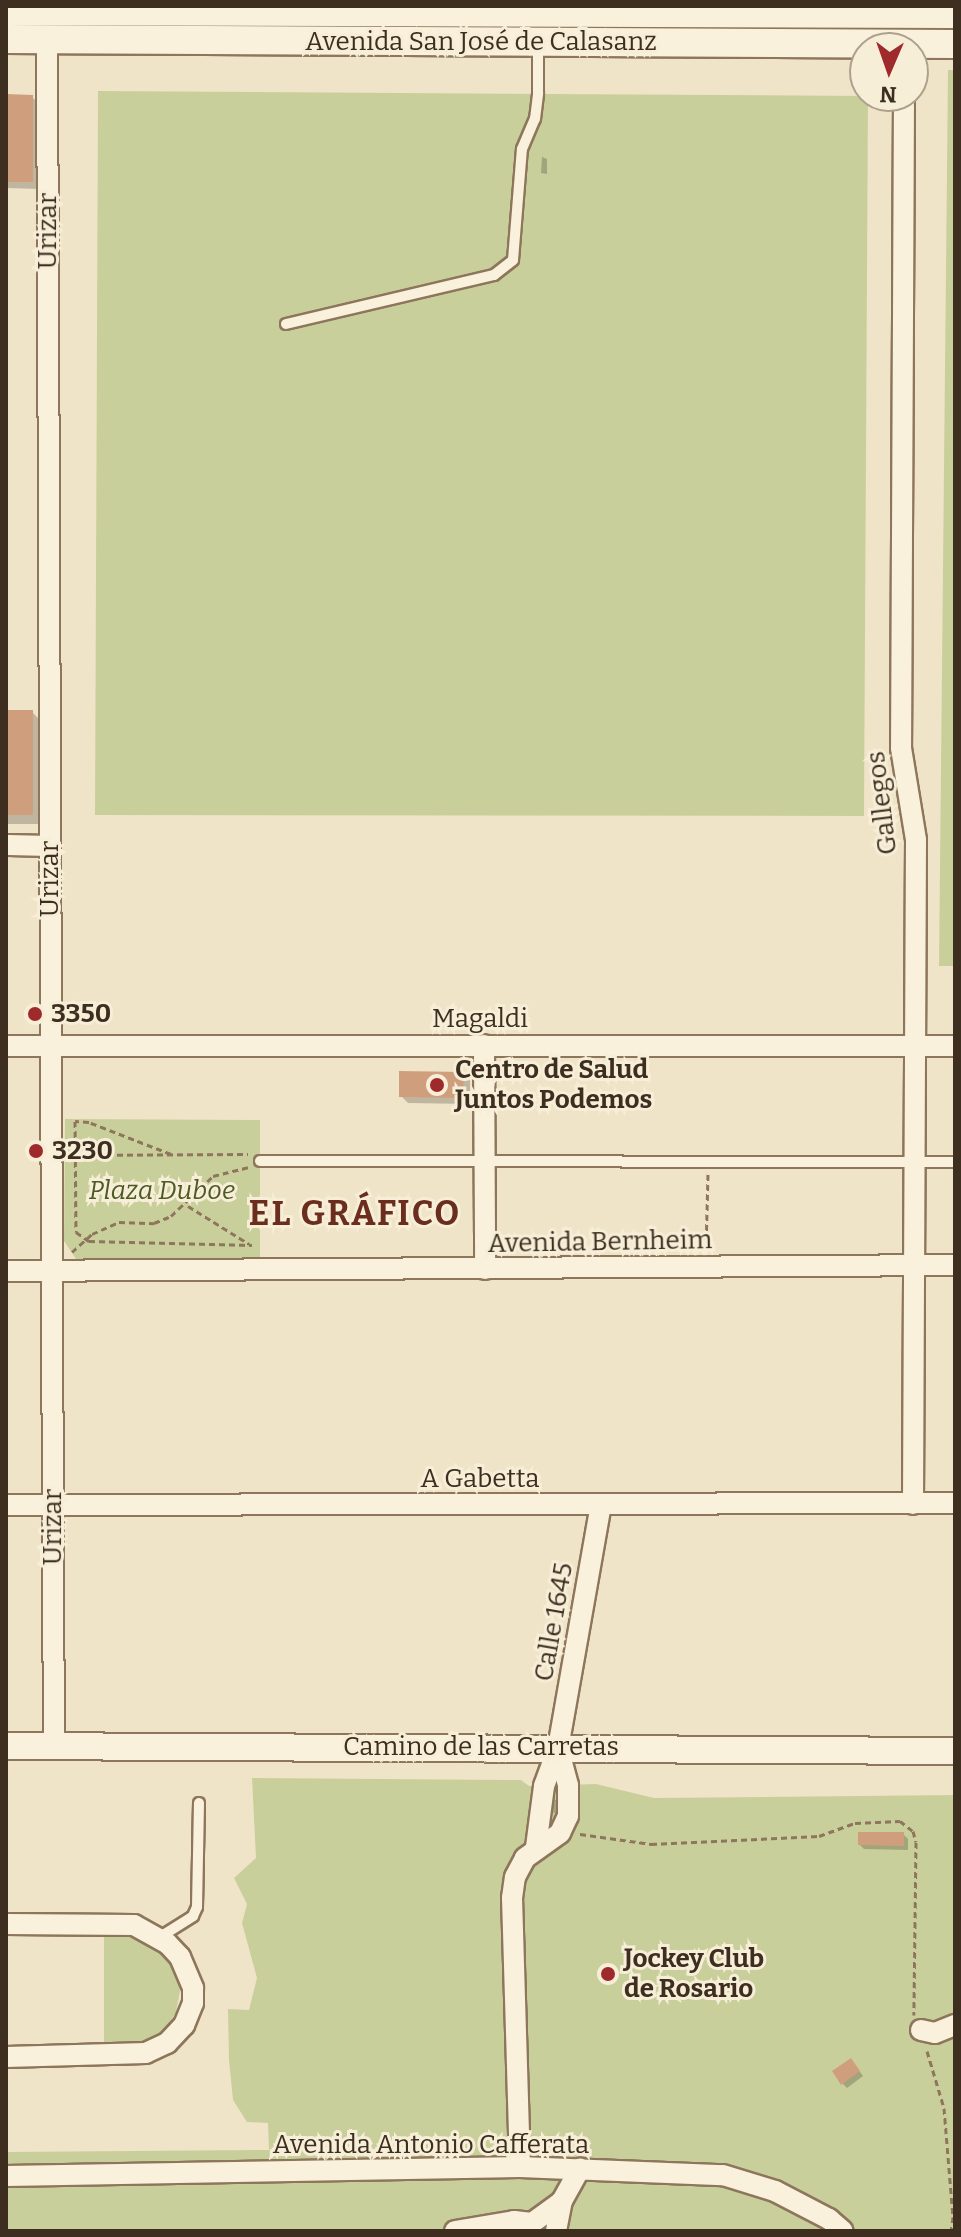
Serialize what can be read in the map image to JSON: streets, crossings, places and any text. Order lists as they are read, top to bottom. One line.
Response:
{"streets":{"main road":["Avenida San José de Calasanz"],"street":["Urizar","Gallegos","Magaldi","Avenida Bernheim","A Gabetta","Calle 1645","Camino de las Carretas","Avenida Antonio Cafferata"]},"crossings":[["Avenida San José de Calasanz","Urizar"],["Urizar","Magaldi"],["Urizar","Avenida Bernheim"],["Urizar","A Gabetta"],["Urizar","Camino de las Carretas"],["Gallegos","Magaldi"],["Gallegos","Avenida Bernheim"],["Gallegos","A Gabetta"],["A Gabetta","Calle 1645"],["Calle 1645","Camino de las Carretas"]],"districts":["EL GRÁFICO"],"parks":["Plaza Duboe"],"places":["3350","Centro de Salud Juntos Podemos","3230","Jockey Club de Rosario"],"north":"bottom"}
